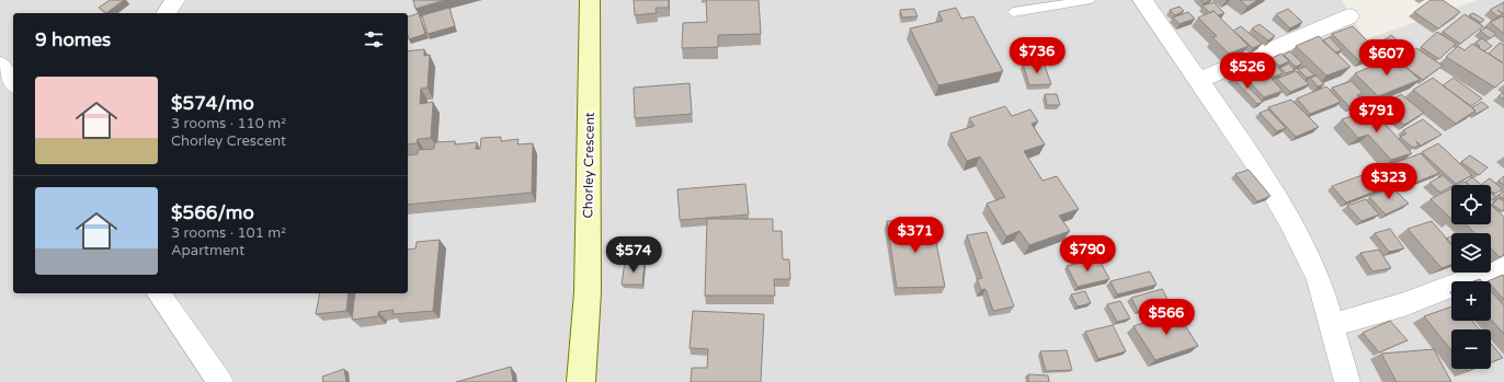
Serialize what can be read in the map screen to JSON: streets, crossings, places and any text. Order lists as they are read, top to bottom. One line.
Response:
{"streets":{"main road":["Chorley Crescent"]},"page":{"heading":"9 homes","price":["$736","$607","$526","$791","$323","$371","$790","$574","$566"],"list":[{"name":"$574/mo","note":"3 rooms · 110 m² · Chorley Crescent"},{"name":"$566/mo","note":"3 rooms · 101 m² · Apartment"}],"map_buttons":["+","−"]}}
